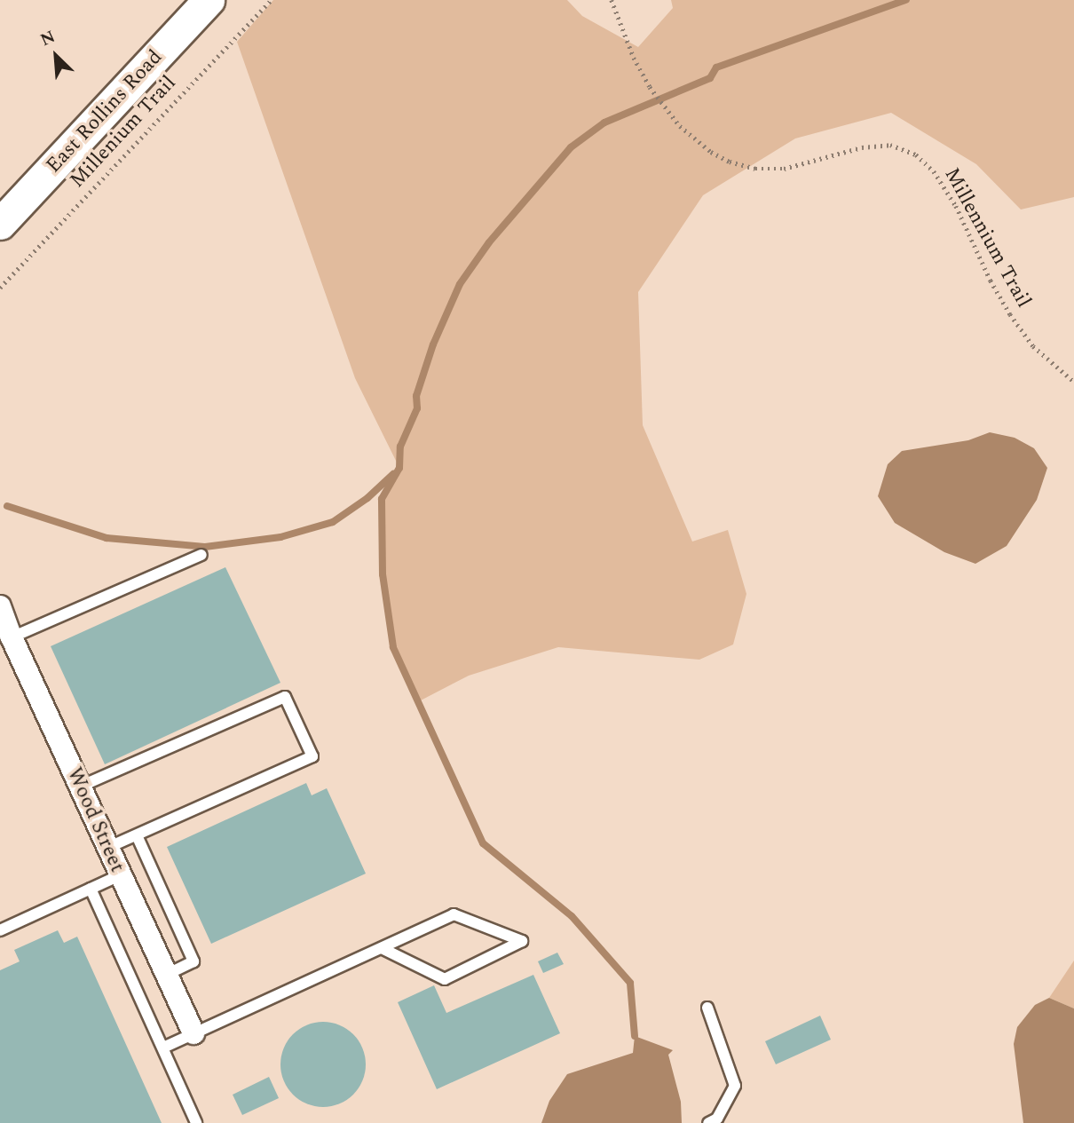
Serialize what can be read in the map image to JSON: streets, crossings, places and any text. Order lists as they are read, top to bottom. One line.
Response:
{"streets":{"main road":["East Rollins Road"],"street":["Wood Street"],"path":["Millenium Trail","Millennium Trail"]},"north":"top left"}
